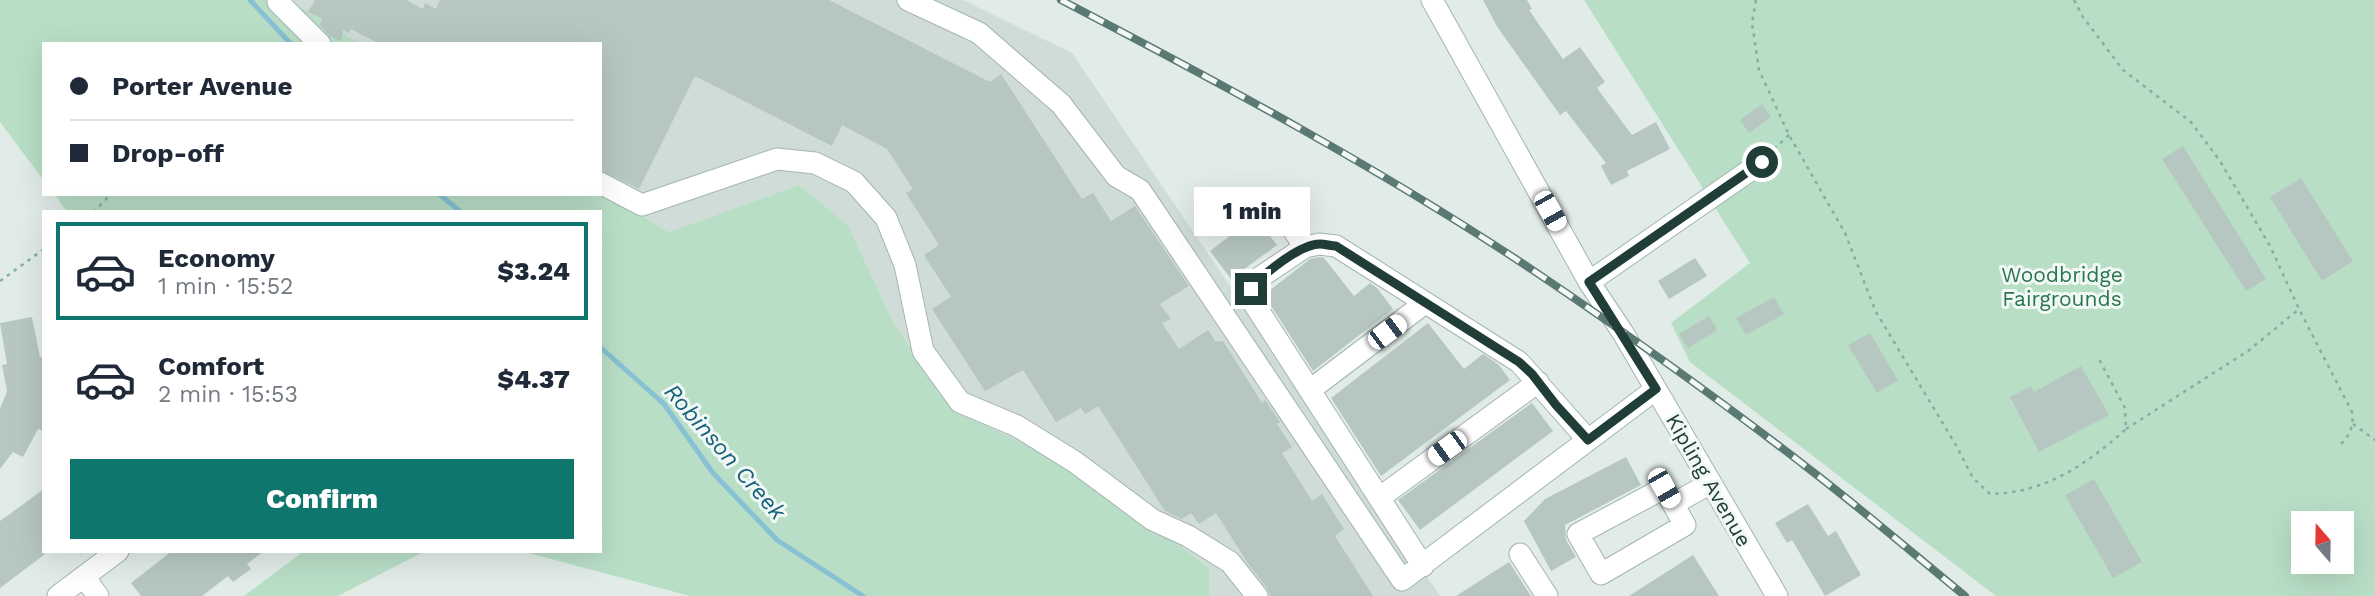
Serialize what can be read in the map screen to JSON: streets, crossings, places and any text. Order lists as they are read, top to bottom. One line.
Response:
{"streets":{"street":["Kipling Avenue"]},"water":["Robinson Creek"],"parks":["Woodbridge Fairgrounds"],"north":"top","page":{"banner":["Porter Avenue","Drop-off"],"bubble":"1 min","list":[{"name":"Economy","note":"1 min · 15:52","value":"$3.24"},{"name":"Comfort","note":"2 min · 15:53","value":"$4.37"}],"buttons":"Confirm"}}
